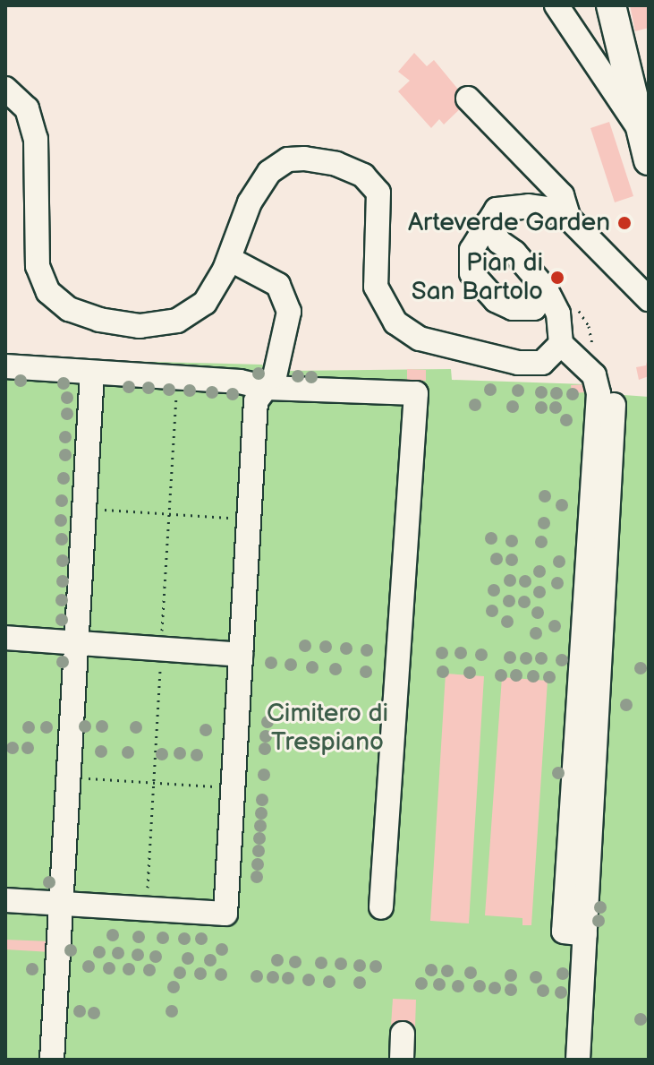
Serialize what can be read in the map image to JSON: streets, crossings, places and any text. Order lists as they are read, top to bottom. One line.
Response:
{"parks":["Cimitero di Trespiano"],"places":["Arteverde Garden","Pian di San Bartolo"]}
